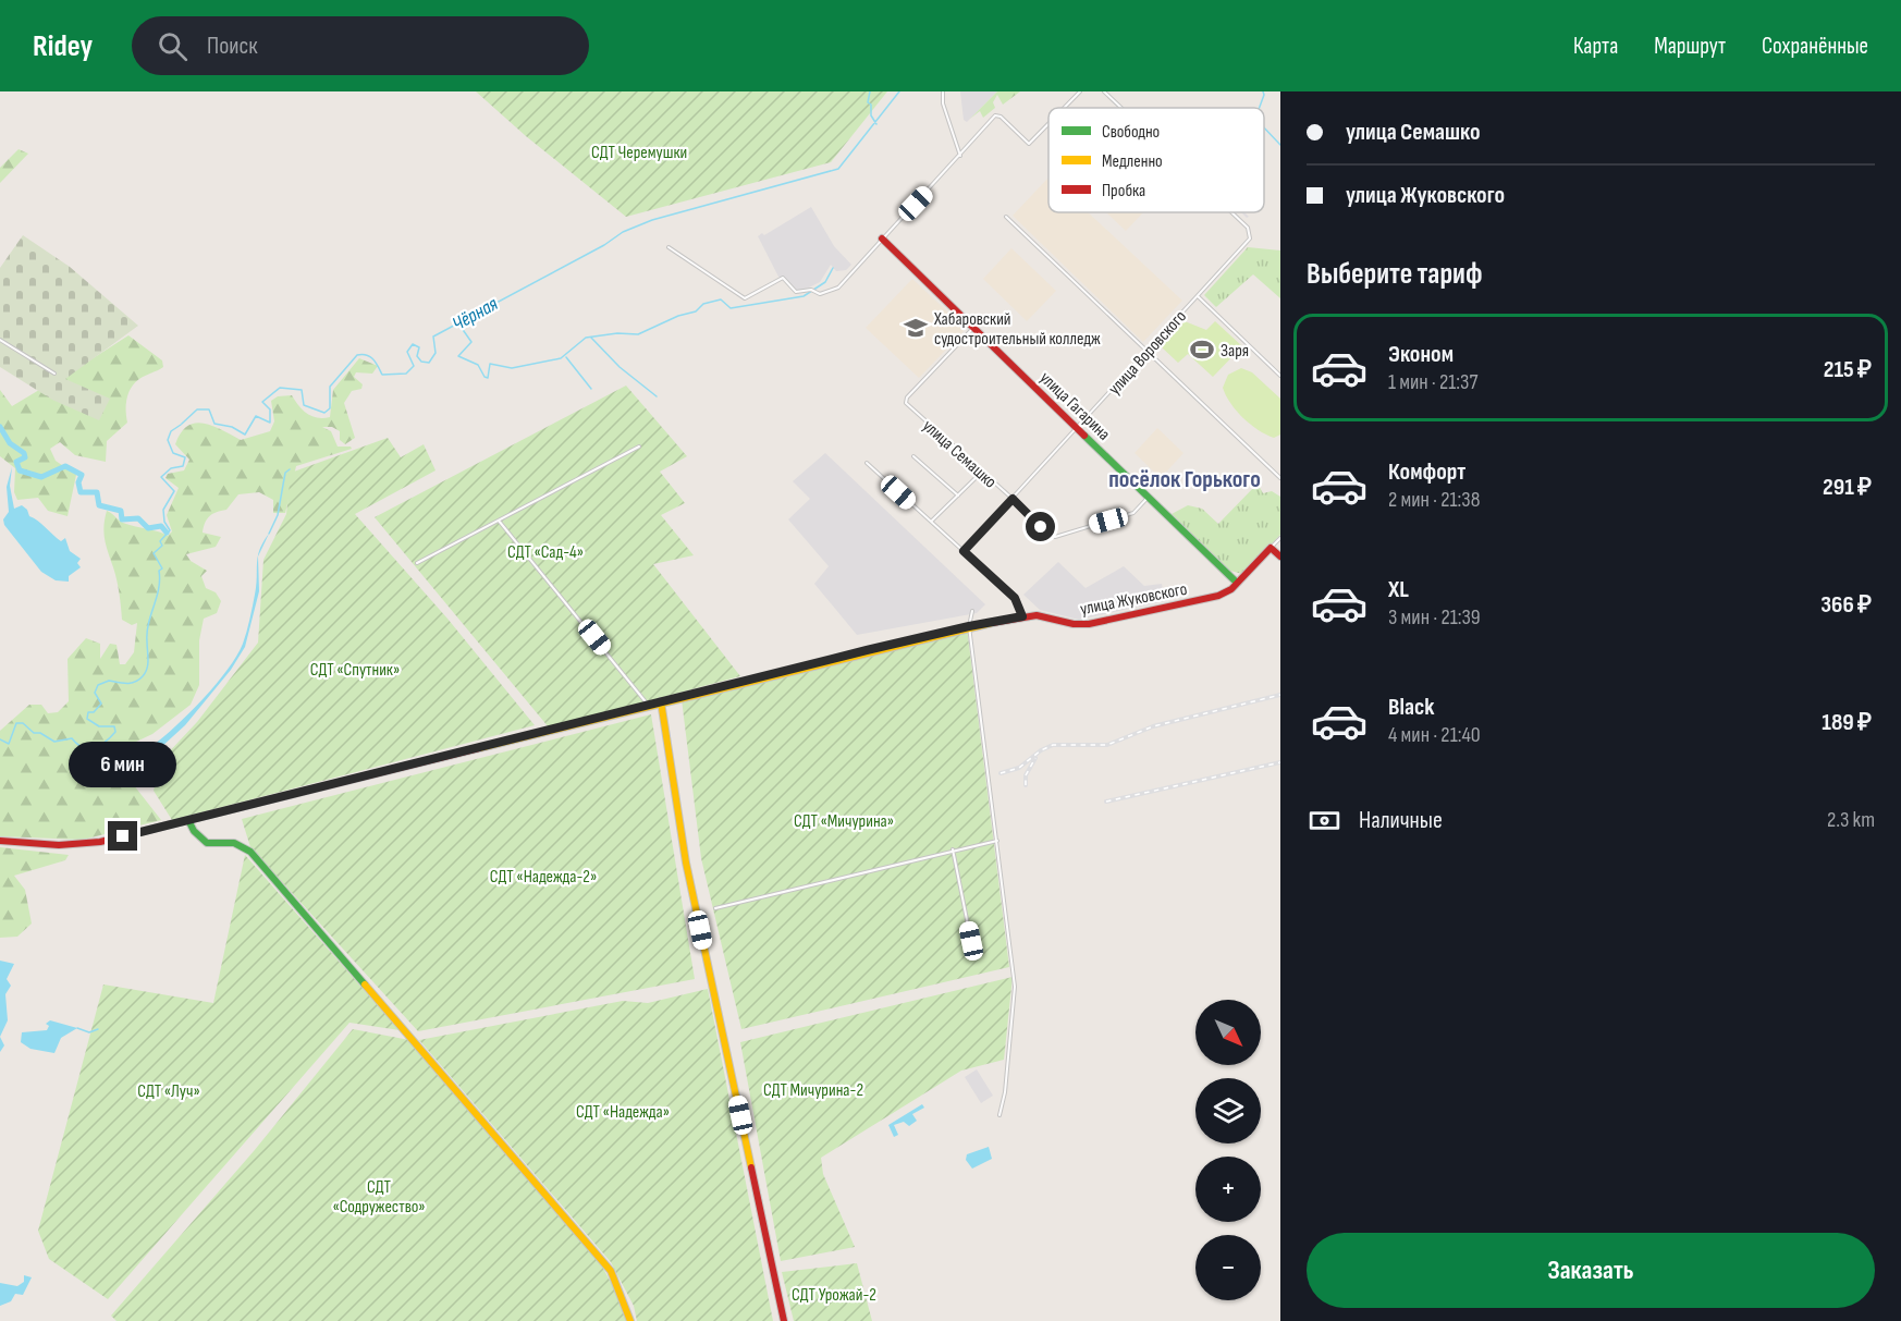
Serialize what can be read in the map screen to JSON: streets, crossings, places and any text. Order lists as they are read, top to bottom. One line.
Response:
{"streets":{"street":["улица Воровского","улица Гагарина","улица Семашко","улица Жуковского"]},"crossings":[["улица Воровского","улица Гагарина"],["улица Воровского","улица Семашко"],["улица Гагарина","улица Семашко"],["улица Гагарина","улица Жуковского"]],"districts":["посёлок Горького"],"water":["Чёрная"],"parks":["СДТ Черемушки","СДТ «Сад-4»","СДТ «Спутник»","СДТ «Мичурина»","СДТ «Надежда-2»","СДТ Мичурина-2","СДТ «Луч»","СДТ «Надежда»","СДТ «Содружество»","СДТ Урожай-2"],"places":{"school or university":["Хабаровский судостроительный колледж"],"sports":["Заря"]},"legend":["Свободно","Медленно","Пробка"],"north":"bottom right","page":{"header":"Ridey","search":"Поиск","nav":["Карта","Маршрут","Сохранённые"],"banner":["улица Семашко","улица Жуковского"],"heading":"Выберите тариф","list":[{"name":"Эконом","note":"1 мин · 21:37","value":"215 ₽"},{"name":"Комфорт","note":"2 мин · 21:38","value":"291 ₽"},{"name":"XL","note":"3 мин · 21:39","value":"366 ₽"},{"name":"Black","note":"4 мин · 21:40","value":"189 ₽"}],"bubble":"6 мин","pay":["Наличные","2.3 km"],"map_buttons":["+","−"],"buttons":"Заказать"}}
